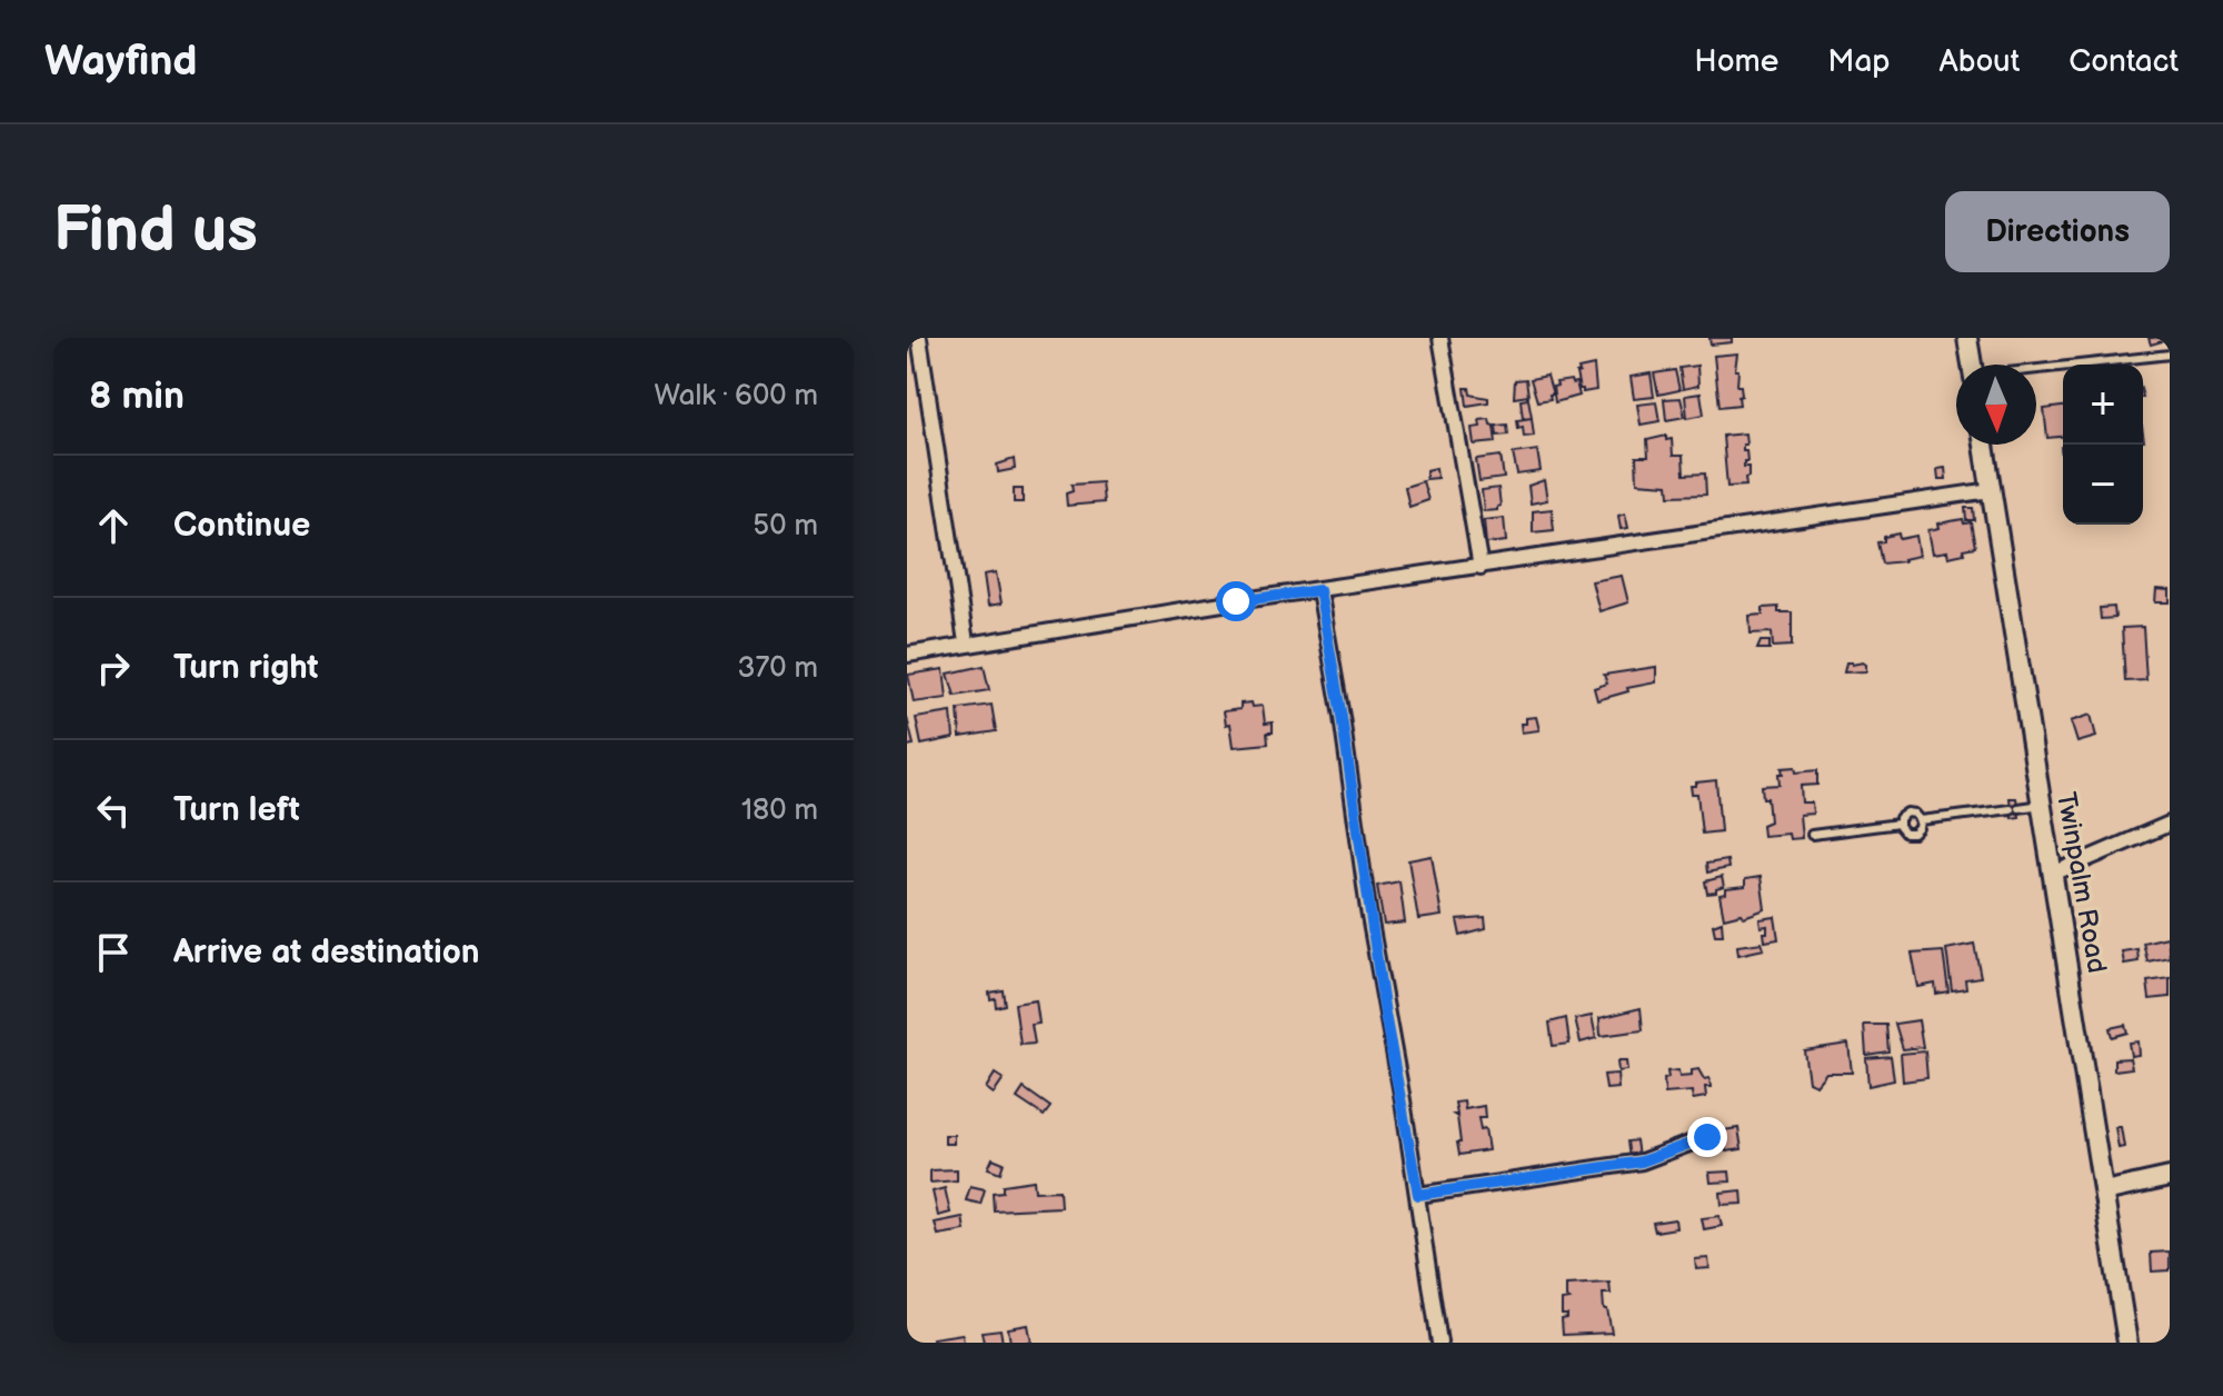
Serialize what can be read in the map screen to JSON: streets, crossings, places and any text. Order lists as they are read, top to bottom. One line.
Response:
{"streets":{"main road":["Twinpalm Road"]},"north":"bottom","page":{"header":"Wayfind","nav":["Home","Map","About","Contact"],"buttons":"Directions","title":"Find us","heading":["8 min","Walk · 600 m"],"map_buttons":["+","−"],"list":[["Continue","50 m"],["Turn right","370 m"],["Turn left","180 m"],"Arrive at destination"]}}
